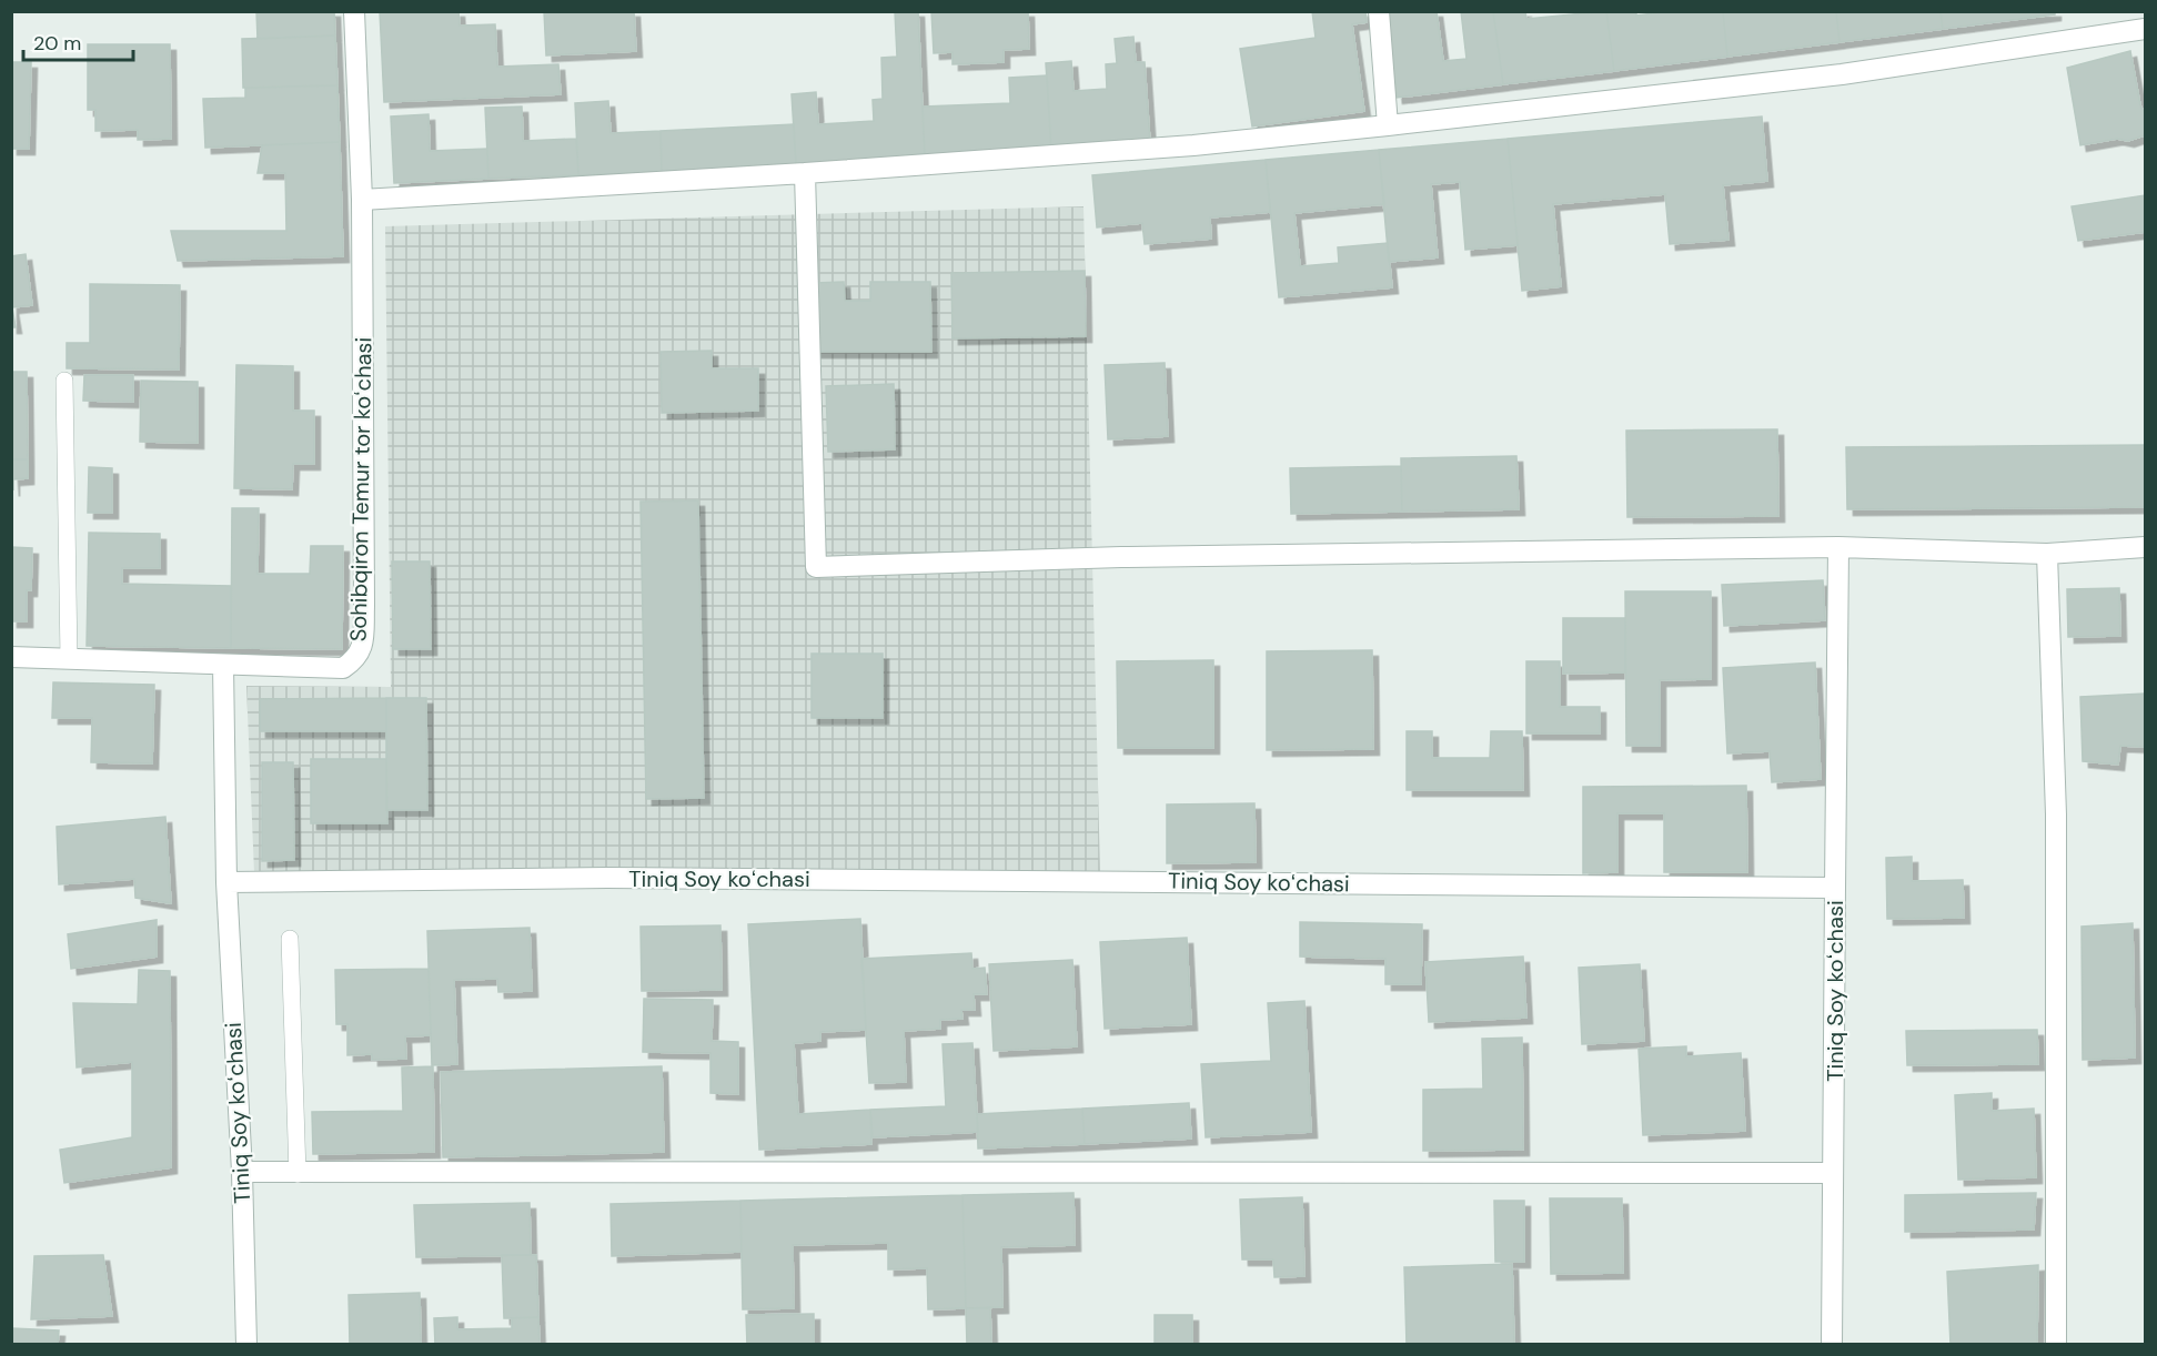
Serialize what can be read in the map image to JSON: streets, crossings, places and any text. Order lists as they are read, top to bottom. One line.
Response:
{"streets":{"street":["Sohibqiron Temur tor koʻchasi","Tiniq Soy koʻchasi"]},"crossings":[["Sohibqiron Temur tor koʻchasi","Tiniq Soy koʻchasi"]],"scale_bar":"20 m"}
